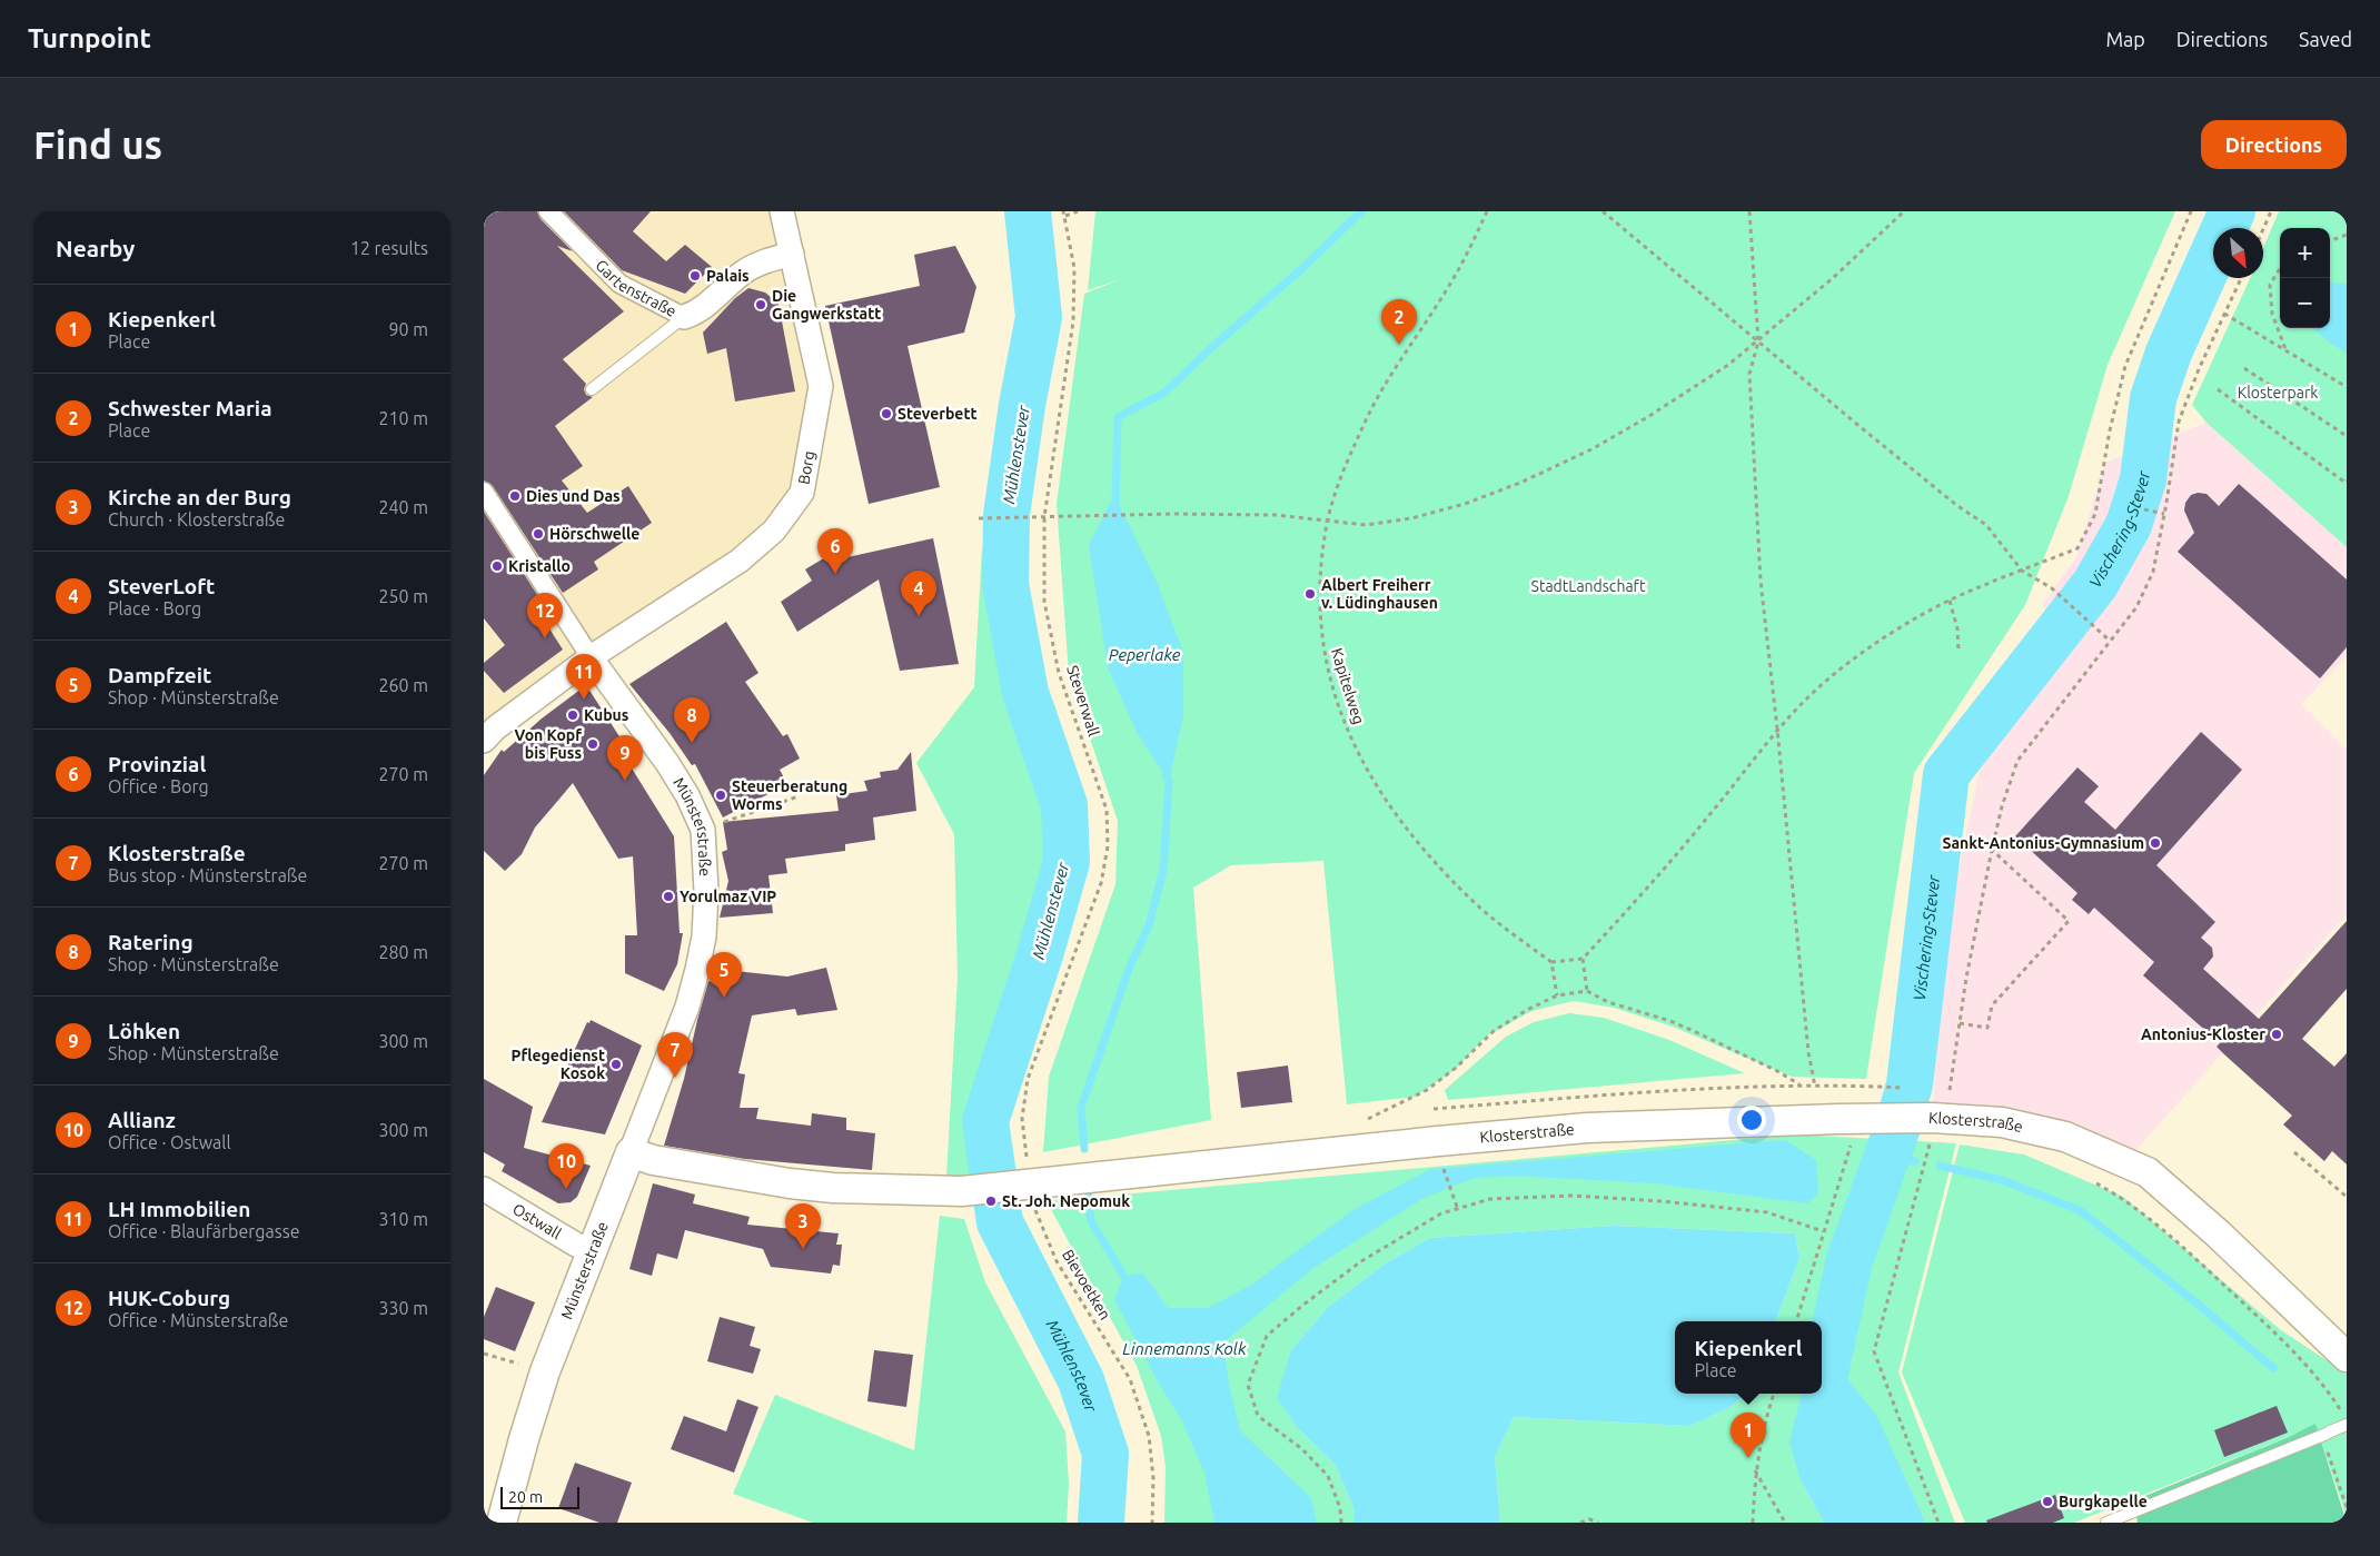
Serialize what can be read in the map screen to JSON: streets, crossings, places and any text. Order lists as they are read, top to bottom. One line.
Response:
{"streets":{"street":["Gartenstraße","Borg","Münsterstraße","Klosterstraße","Ostwall"],"path":["Kapitelweg","Steverwall","Bievoetken"]},"crossings":[["Gartenstraße","Borg"],["Borg","Münsterstraße"],["Steverwall","Klosterstraße"],["Steverwall","Bievoetken"],["Münsterstraße","Klosterstraße"],["Münsterstraße","Ostwall"],["Klosterstraße","Bievoetken"]],"water":["Mühlenstever","Vischering-Stever","Peperlake","Linnemanns Kolk"],"parks":["Klosterpark","StadtLandschaft"],"places":["Palais","Die Gangwerkstatt","Steverbett","Dies und Das","Hörschwelle","Kristallo","Albert Freiherr v. Lüdinghausen","Kubus","Von Kopf bis Fuss","Steuerberatung Worms","Sankt-Antonius-Gymnasium","Yorulmaz VIP","Antonius-Kloster","Pflegedienst Kosok","St. Joh. Nepomuk","Burgkapelle"],"scale_bar":"20 m","north":"bottom right","page":{"header":"Turnpoint","nav":["Map","Directions","Saved"],"buttons":"Directions","title":"Find us","heading":["Nearby","12 results"],"map_buttons":["+","−"],"list":[{"mark":"1","name":"Kiepenkerl","note":"Place","value":"90 m"},{"mark":"2","name":"Schwester Maria","note":"Place","value":"210 m"},{"mark":"3","name":"Kirche an der Burg","note":"Church · Klosterstraße","value":"240 m"},{"mark":"4","name":"SteverLoft","note":"Place · Borg","value":"250 m"},{"mark":"5","name":"Dampfzeit","note":"Shop · Münsterstraße","value":"260 m"},{"mark":"6","name":"Provinzial","note":"Office · Borg","value":"270 m"},{"mark":"7","name":"Klosterstraße","note":"Bus stop · Münsterstraße","value":"270 m"},{"mark":"8","name":"Ratering","note":"Shop · Münsterstraße","value":"280 m"},{"mark":"9","name":"Löhken","note":"Shop · Münsterstraße","value":"300 m"},{"mark":"10","name":"Allianz","note":"Office · Ostwall","value":"300 m"},{"mark":"11","name":"LH Immobilien","note":"Office · Blaufärbergasse","value":"310 m"},{"mark":"12","name":"HUK-Coburg","note":"Office · Münsterstraße","value":"330 m"}],"pins":["2","6","4","12","11","8","9","5","7","10","3","1"],"popup":["Kiepenkerl","Place"],"scale":"20 m"}}
